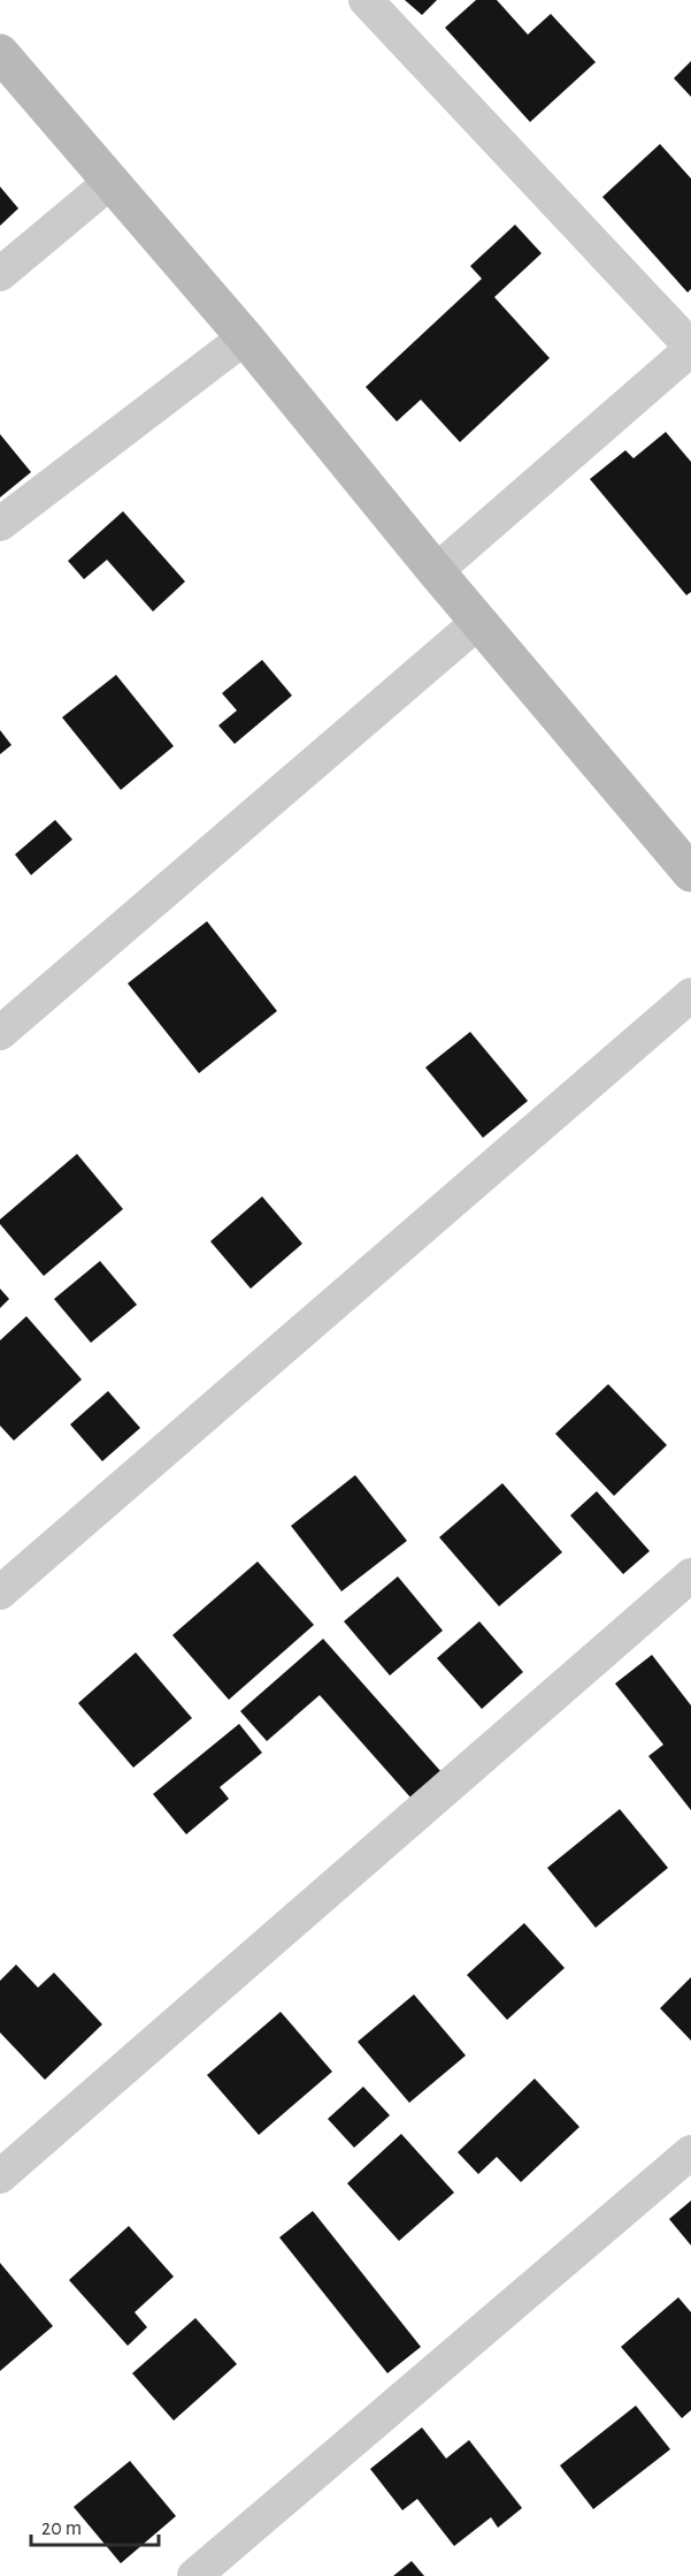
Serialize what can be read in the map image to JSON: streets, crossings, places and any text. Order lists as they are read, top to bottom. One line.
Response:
{"scale_bar":"20 m"}
